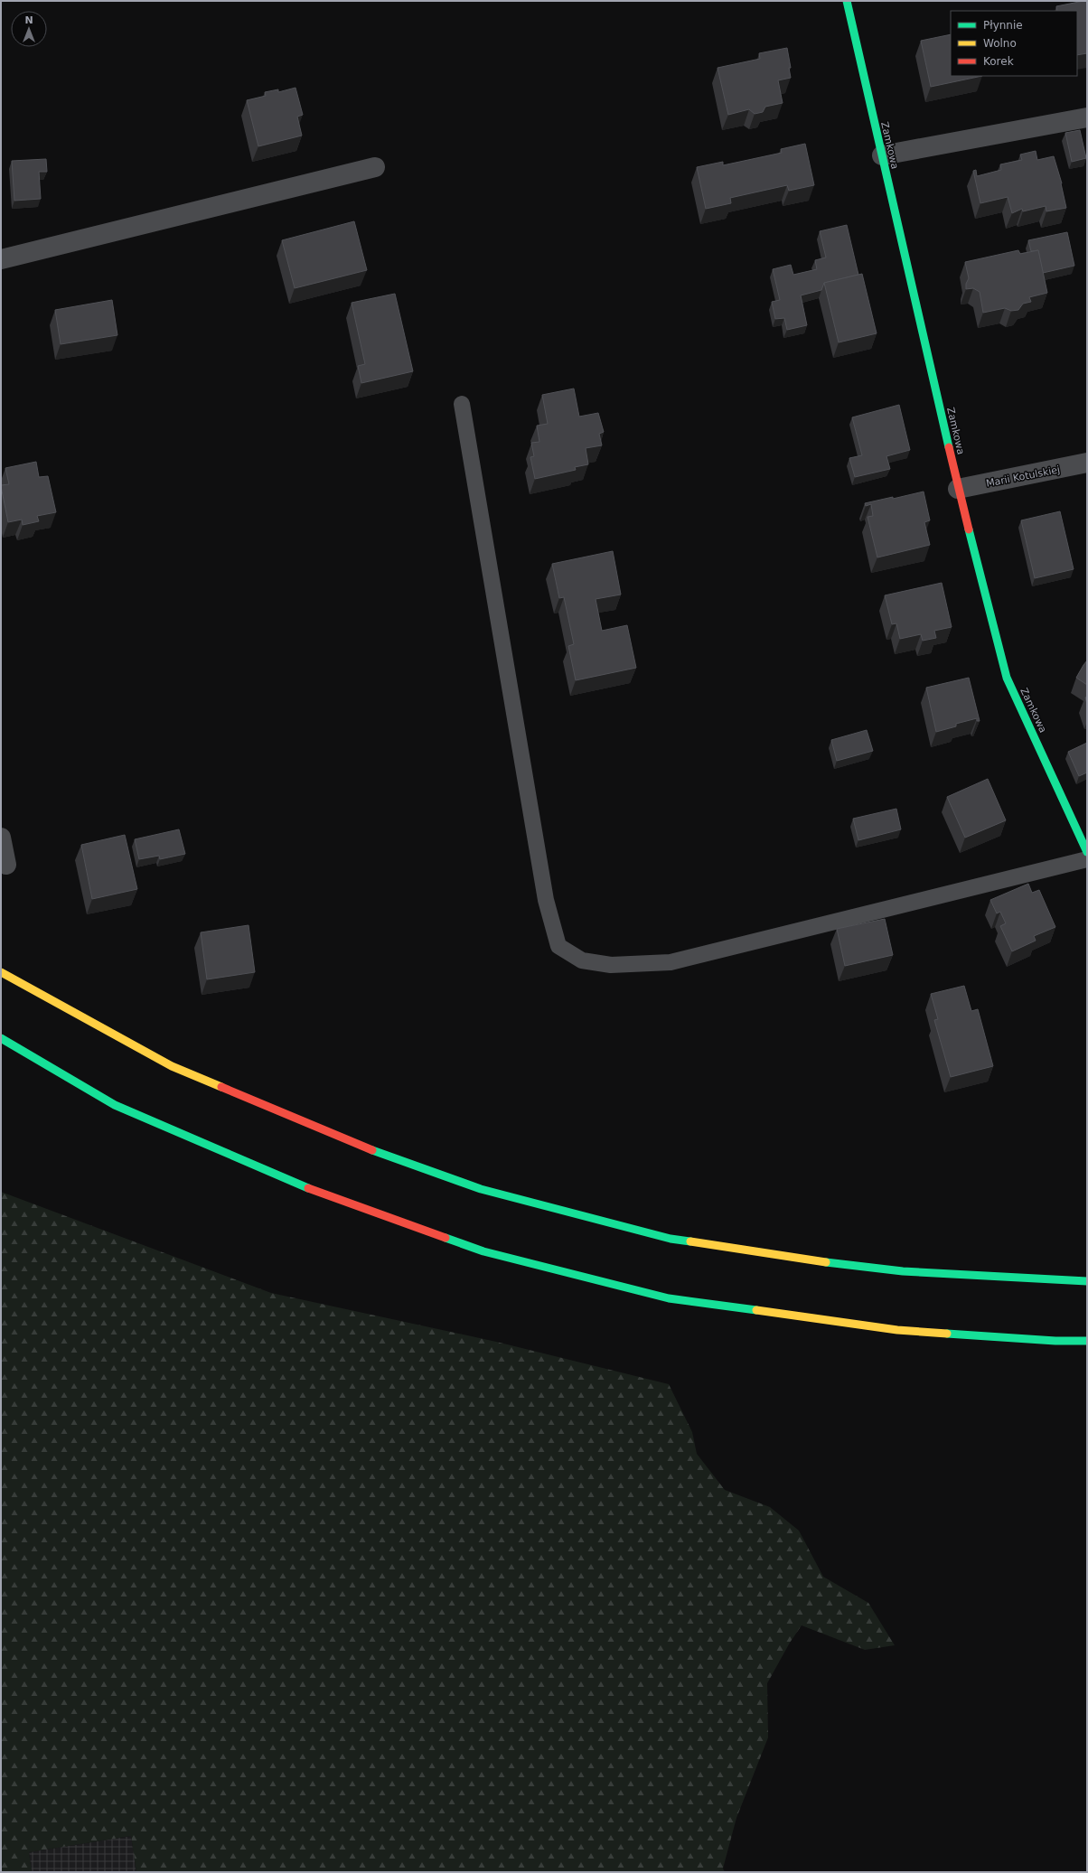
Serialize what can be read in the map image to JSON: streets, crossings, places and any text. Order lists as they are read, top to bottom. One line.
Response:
{"streets":{"main road":["Zamkowa"],"street":["Marii Kotulskiej"]},"crossings":[["Zamkowa","Marii Kotulskiej"]],"legend":["Płynnie","Wolno","Korek"],"north":"top"}
